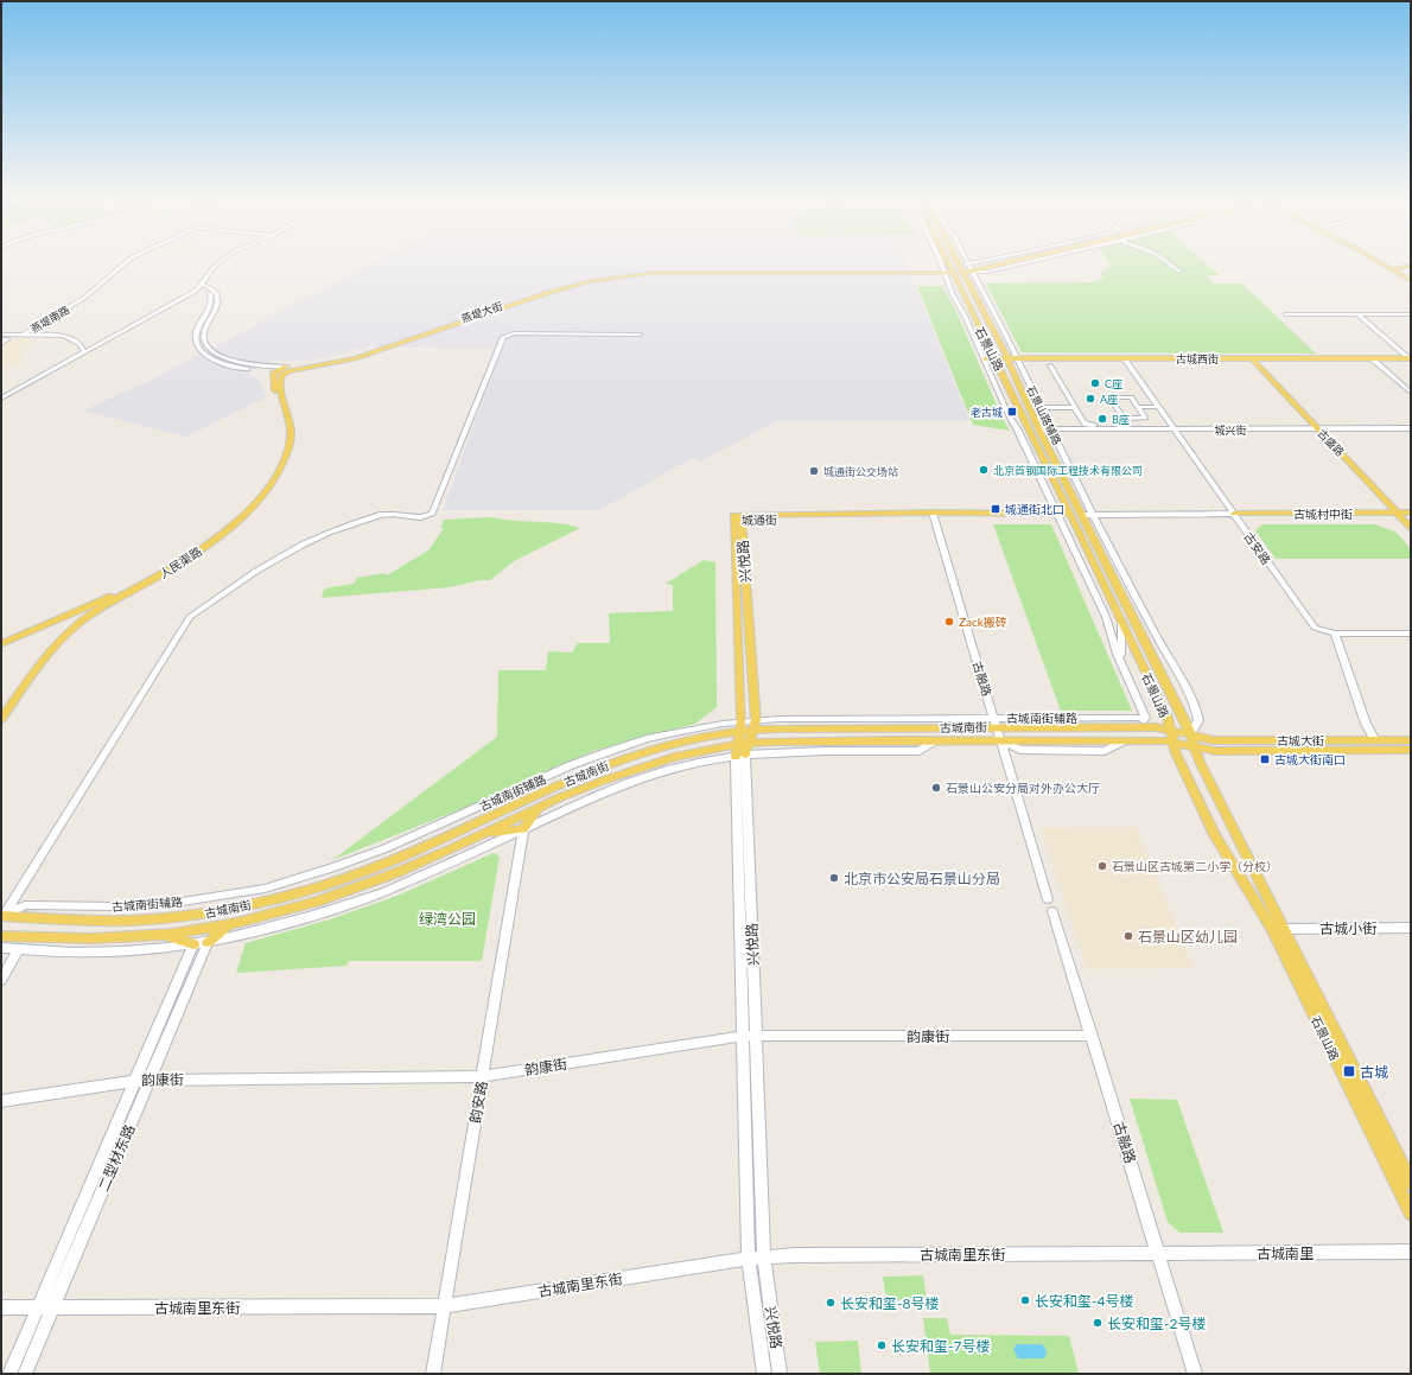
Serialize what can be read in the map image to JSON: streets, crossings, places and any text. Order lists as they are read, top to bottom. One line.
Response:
{"streets":{"main road":["燕堤大街","石景山路","古城西街","古盛路","古城村中街","城通街","兴悦路","人民渠路","古城南街","古城大街"],"street":["燕堤南路","石景山路辅路","城兴街","古安路","古融路","古城南街辅路","古城小街","韵康街","韵安路","二型材东路","古城南里","古城南里东街"]},"crossings":[["燕堤大街","石景山路"],["燕堤大街","石景山路辅路"],["燕堤大街","人民渠路"],["石景山路","古城西街"],["石景山路","石景山路辅路"],["石景山路","城通街"],["石景山路","古城南街"],["石景山路","古城大街"],["石景山路","古城小街"],["古城西街","石景山路辅路"],["古城西街","古盛路"],["古城西街","古安路"],["石景山路辅路","城兴街"],["石景山路辅路","古城南街"],["石景山路辅路","古城大街"],["城兴街","古盛路"],["城兴街","古安路"],["古盛路","古城村中街"],["古城村中街","古安路"],["城通街","兴悦路"],["城通街","古融路"],["兴悦路","古城南街"],["兴悦路","韵康街"],["兴悦路","古城南里东街"],["古融路","古城南街辅路"],["古融路","古城南街"],["古融路","韵康街"],["古融路","古城南里"],["古融路","古城南里东街"],["古城南街辅路","古城南街"],["古城南街","古城大街"],["韵康街","韵安路"],["韵康街","二型材东路"],["韵安路","古城南里东街"],["二型材东路","古城南里东街"],["古城南里","古城南里东街"]],"parks":["绿湾公园"],"places":{"other":["C座","A座","B座","北京首钢国际工程技术有限公司","城通街公交场站","Zack搬砖","石景山公安分局对外办公大厅","石景山区古城第二小学（分校）","北京市公安局石景山分局","石景山区幼儿园","长安和玺-4号楼","长安和玺-8号楼","长安和玺-2号楼","长安和玺-7号楼"],"transit":["老古城","城通街北口","古城大街南口","古城"]}}
